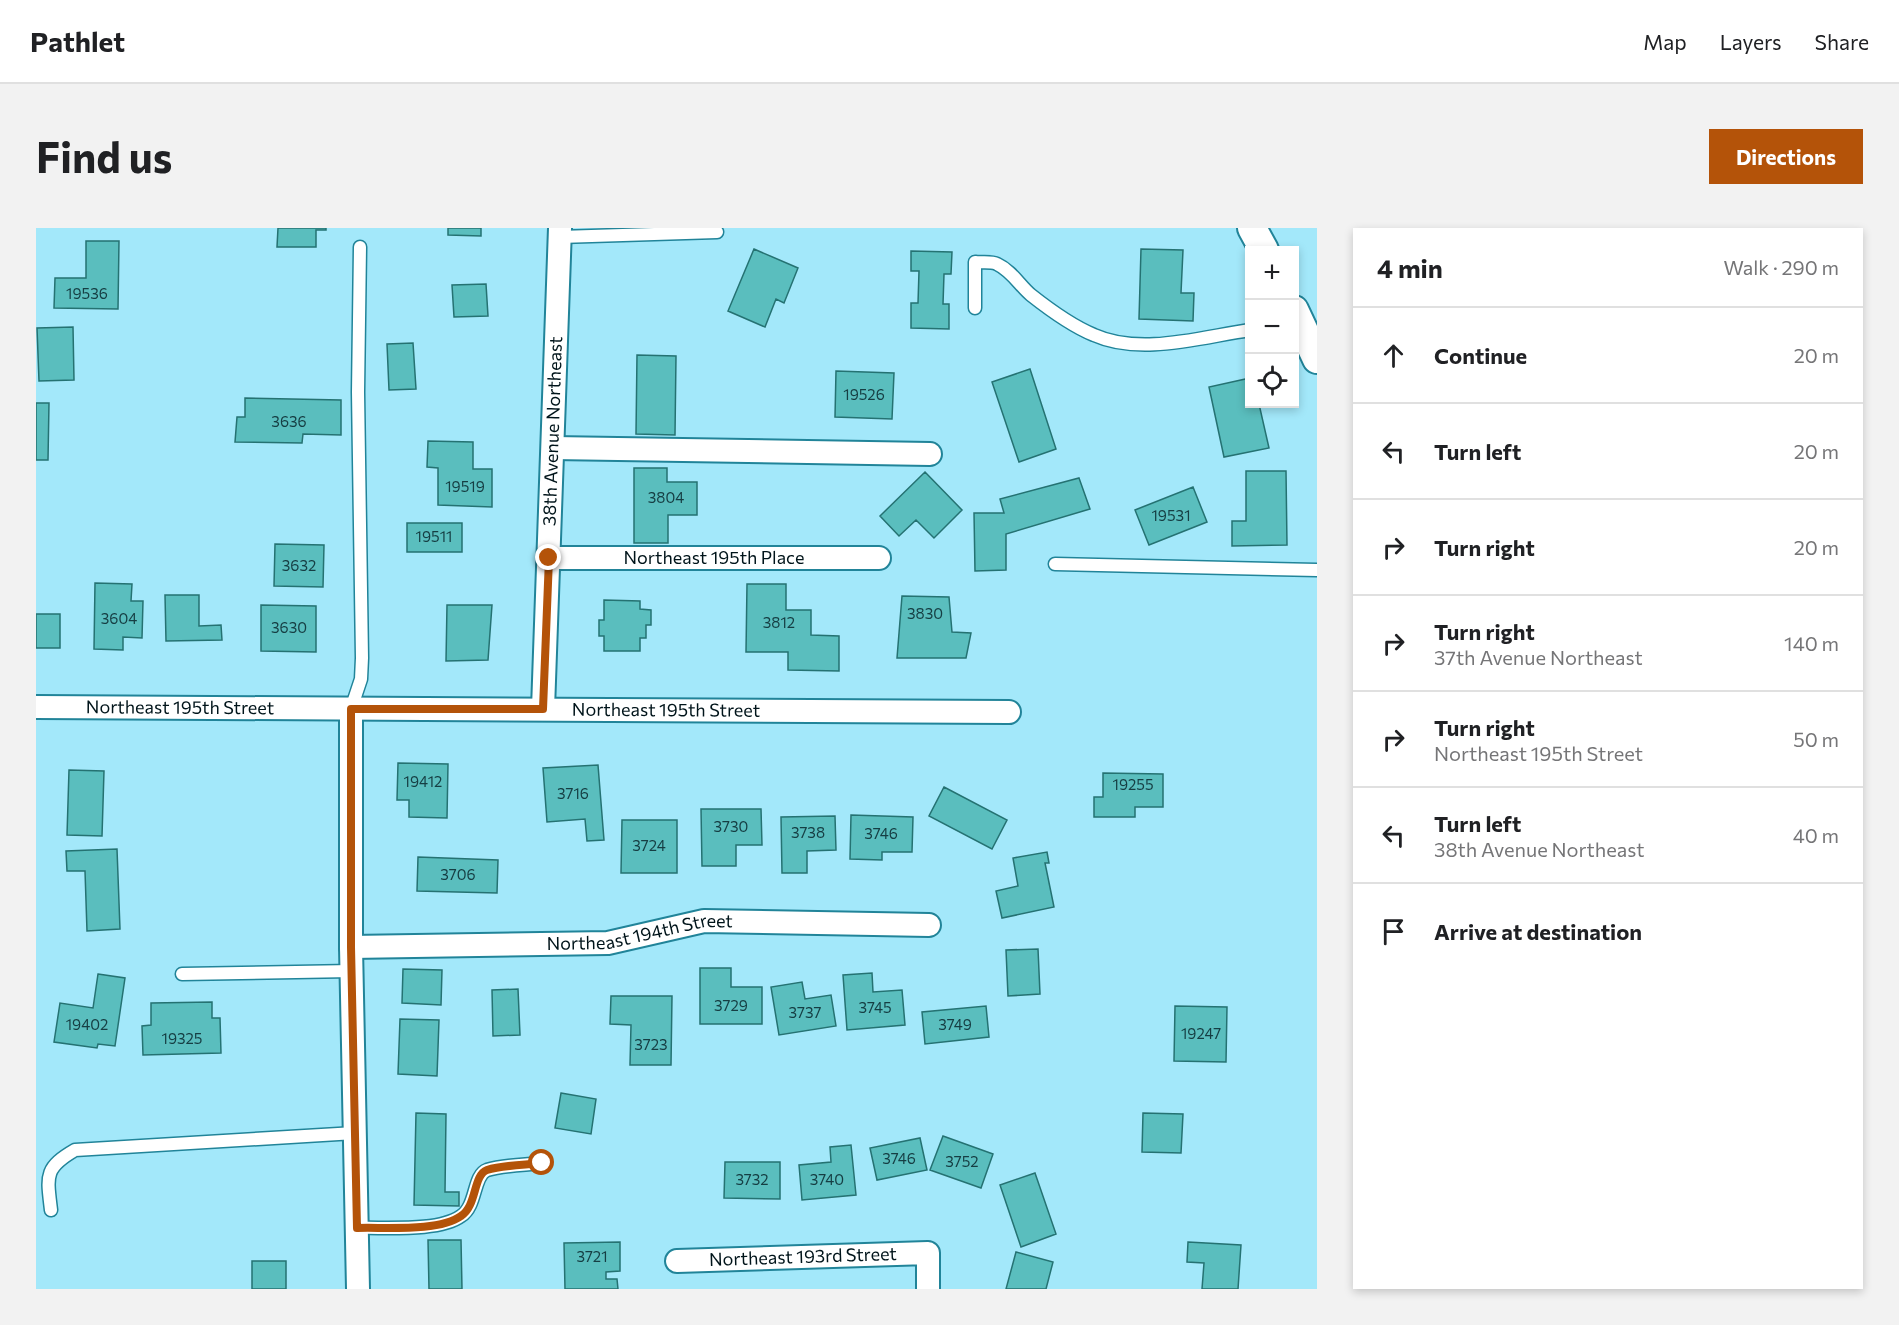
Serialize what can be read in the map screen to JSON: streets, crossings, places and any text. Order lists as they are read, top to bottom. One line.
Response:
{"streets":{"street":["38th Avenue Northeast","Northeast 195th Place","Northeast 195th Street","Northeast 194th Street","Northeast 193rd Street"]},"crossings":[["38th Avenue Northeast","Northeast 195th Place"],["38th Avenue Northeast","Northeast 195th Street"]],"house_numbers":["19536","19526","3636","19519","3804","19531","19511","3632","3830","3604","3812","3630","19412","19255","3716","3730","3738","3746","3724","3706","3729","3745","3737","19402","3749","19247","19325","3723","3746","3752","3732","3740","3721"],"page":{"header":"Pathlet","nav":["Map","Layers","Share"],"buttons":"Directions","title":"Find us","heading":["4 min","Walk · 290 m"],"map_buttons":["+","−"],"list":[["Continue","20 m"],["Turn left","20 m"],["Turn right","20 m"],["Turn right","37th Avenue Northeast","140 m"],["Turn right","Northeast 195th Street","50 m"],["Turn left","38th Avenue Northeast","40 m"],"Arrive at destination"]}}
